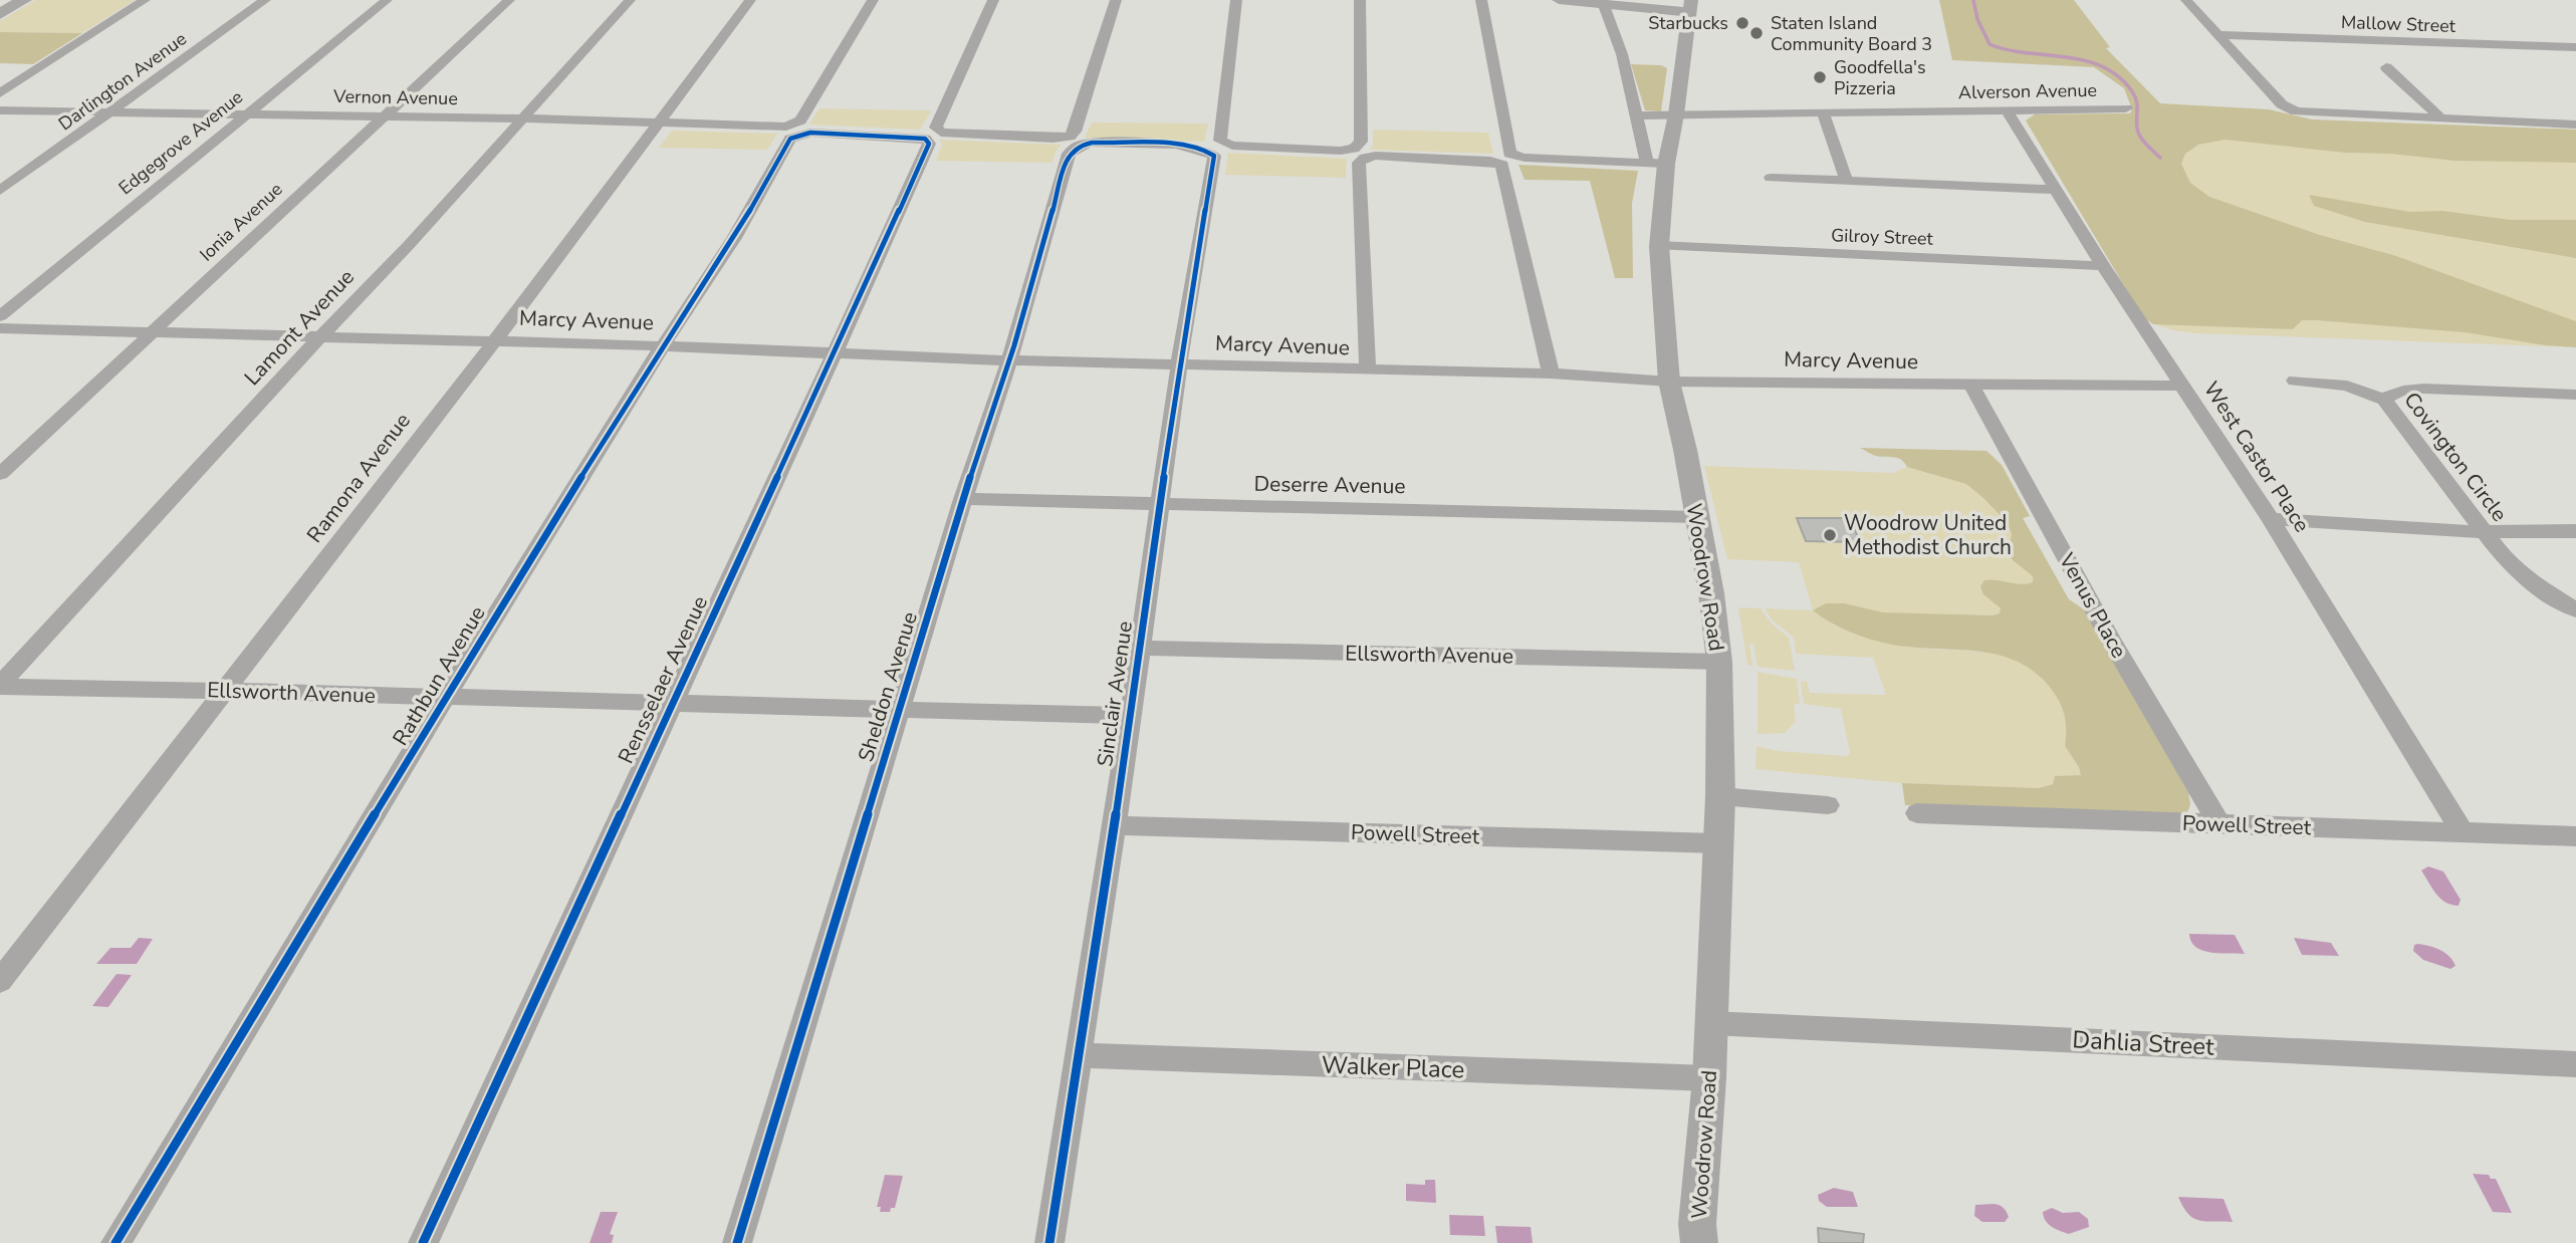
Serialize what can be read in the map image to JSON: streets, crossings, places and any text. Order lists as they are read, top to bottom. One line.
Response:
{"streets":{"street":["Mallow Street","Darlington Avenue","Alverson Avenue","Vernon Avenue","Edgegrove Avenue","Ionia Avenue","Gilroy Street","Marcy Avenue","Lamont Avenue","West Castor Place","Covington Circle","Ramona Avenue","Deserre Avenue","Woodrow Road","Venus Place","Ellsworth Avenue","Rathbun Avenue","Rensselaer Avenue","Sheldon Avenue","Sinclair Avenue","Powell Street","Dahlia Street","Walker Place"]},"crossings":[["Darlington Avenue","Vernon Avenue"],["Alverson Avenue","West Castor Place"],["Alverson Avenue","Woodrow Road"],["Vernon Avenue","Edgegrove Avenue"],["Vernon Avenue","Ionia Avenue"],["Vernon Avenue","Lamont Avenue"],["Vernon Avenue","Ramona Avenue"],["Vernon Avenue","Rathbun Avenue"],["Vernon Avenue","Rensselaer Avenue"],["Ionia Avenue","Marcy Avenue"],["Gilroy Street","West Castor Place"],["Gilroy Street","Woodrow Road"],["Marcy Avenue","Lamont Avenue"],["Marcy Avenue","West Castor Place"],["Marcy Avenue","Ramona Avenue"],["Marcy Avenue","Woodrow Road"],["Marcy Avenue","Venus Place"],["Marcy Avenue","Rathbun Avenue"],["Marcy Avenue","Rensselaer Avenue"],["Marcy Avenue","Sheldon Avenue"],["Marcy Avenue","Sinclair Avenue"],["Lamont Avenue","Ellsworth Avenue"],["West Castor Place","Powell Street"],["Ramona Avenue","Ellsworth Avenue"],["Deserre Avenue","Woodrow Road"],["Deserre Avenue","Sheldon Avenue"],["Deserre Avenue","Sinclair Avenue"],["Woodrow Road","Ellsworth Avenue"],["Woodrow Road","Powell Street"],["Woodrow Road","Dahlia Street"],["Woodrow Road","Walker Place"],["Venus Place","Powell Street"],["Ellsworth Avenue","Rathbun Avenue"],["Ellsworth Avenue","Rensselaer Avenue"],["Ellsworth Avenue","Sheldon Avenue"],["Ellsworth Avenue","Sinclair Avenue"],["Sinclair Avenue","Powell Street"],["Sinclair Avenue","Walker Place"]],"places":["Starbucks","Staten Island Community Board 3","Goodfella's Pizzeria","Woodrow United Methodist Church"]}
